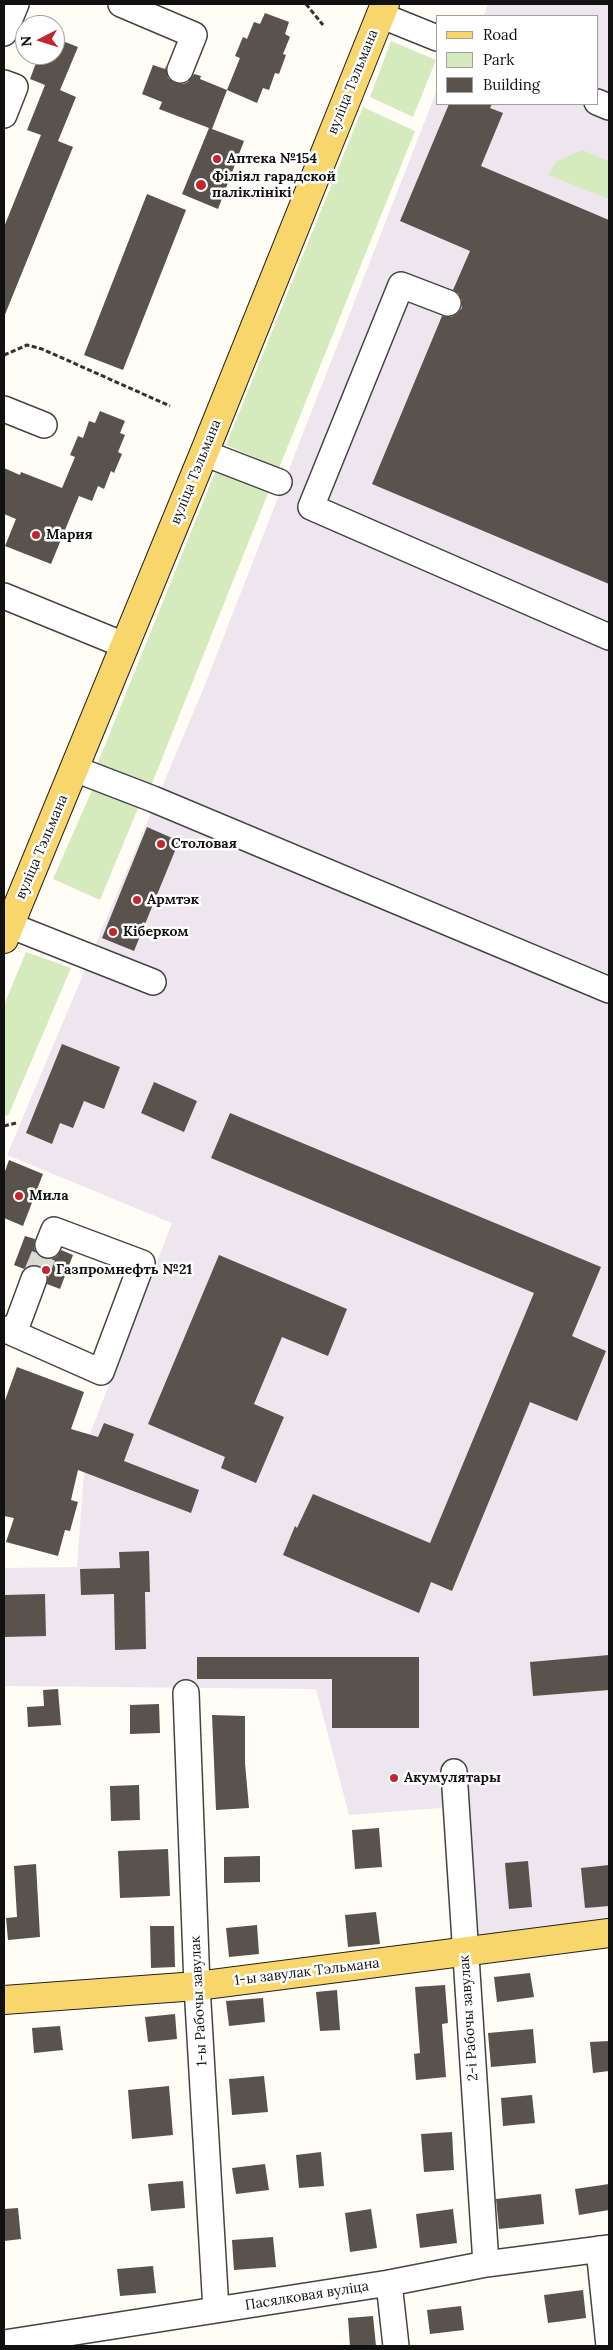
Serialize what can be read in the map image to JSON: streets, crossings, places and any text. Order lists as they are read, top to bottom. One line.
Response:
{"streets":{"main road":["вуліца Тэльмана","1-ы завулак Тэльмана"],"street":["1-ы Рабочы завулак","2-і Рабочы завулак","Пасялковая вуліца"]},"crossings":[["1-ы завулак Тэльмана","1-ы Рабочы завулак"],["1-ы завулак Тэльмана","2-і Рабочы завулак"],["1-ы Рабочы завулак","Пасялковая вуліца"],["2-і Рабочы завулак","Пасялковая вуліца"]],"places":["Аптека №154","Філіял гарадской паліклінікі","Мария","Столовая","Армтэк","Кіберком","Мила","Газпромнефть №21","Акумулятары"],"legend":["Road","Park","Building"],"north":"left"}
